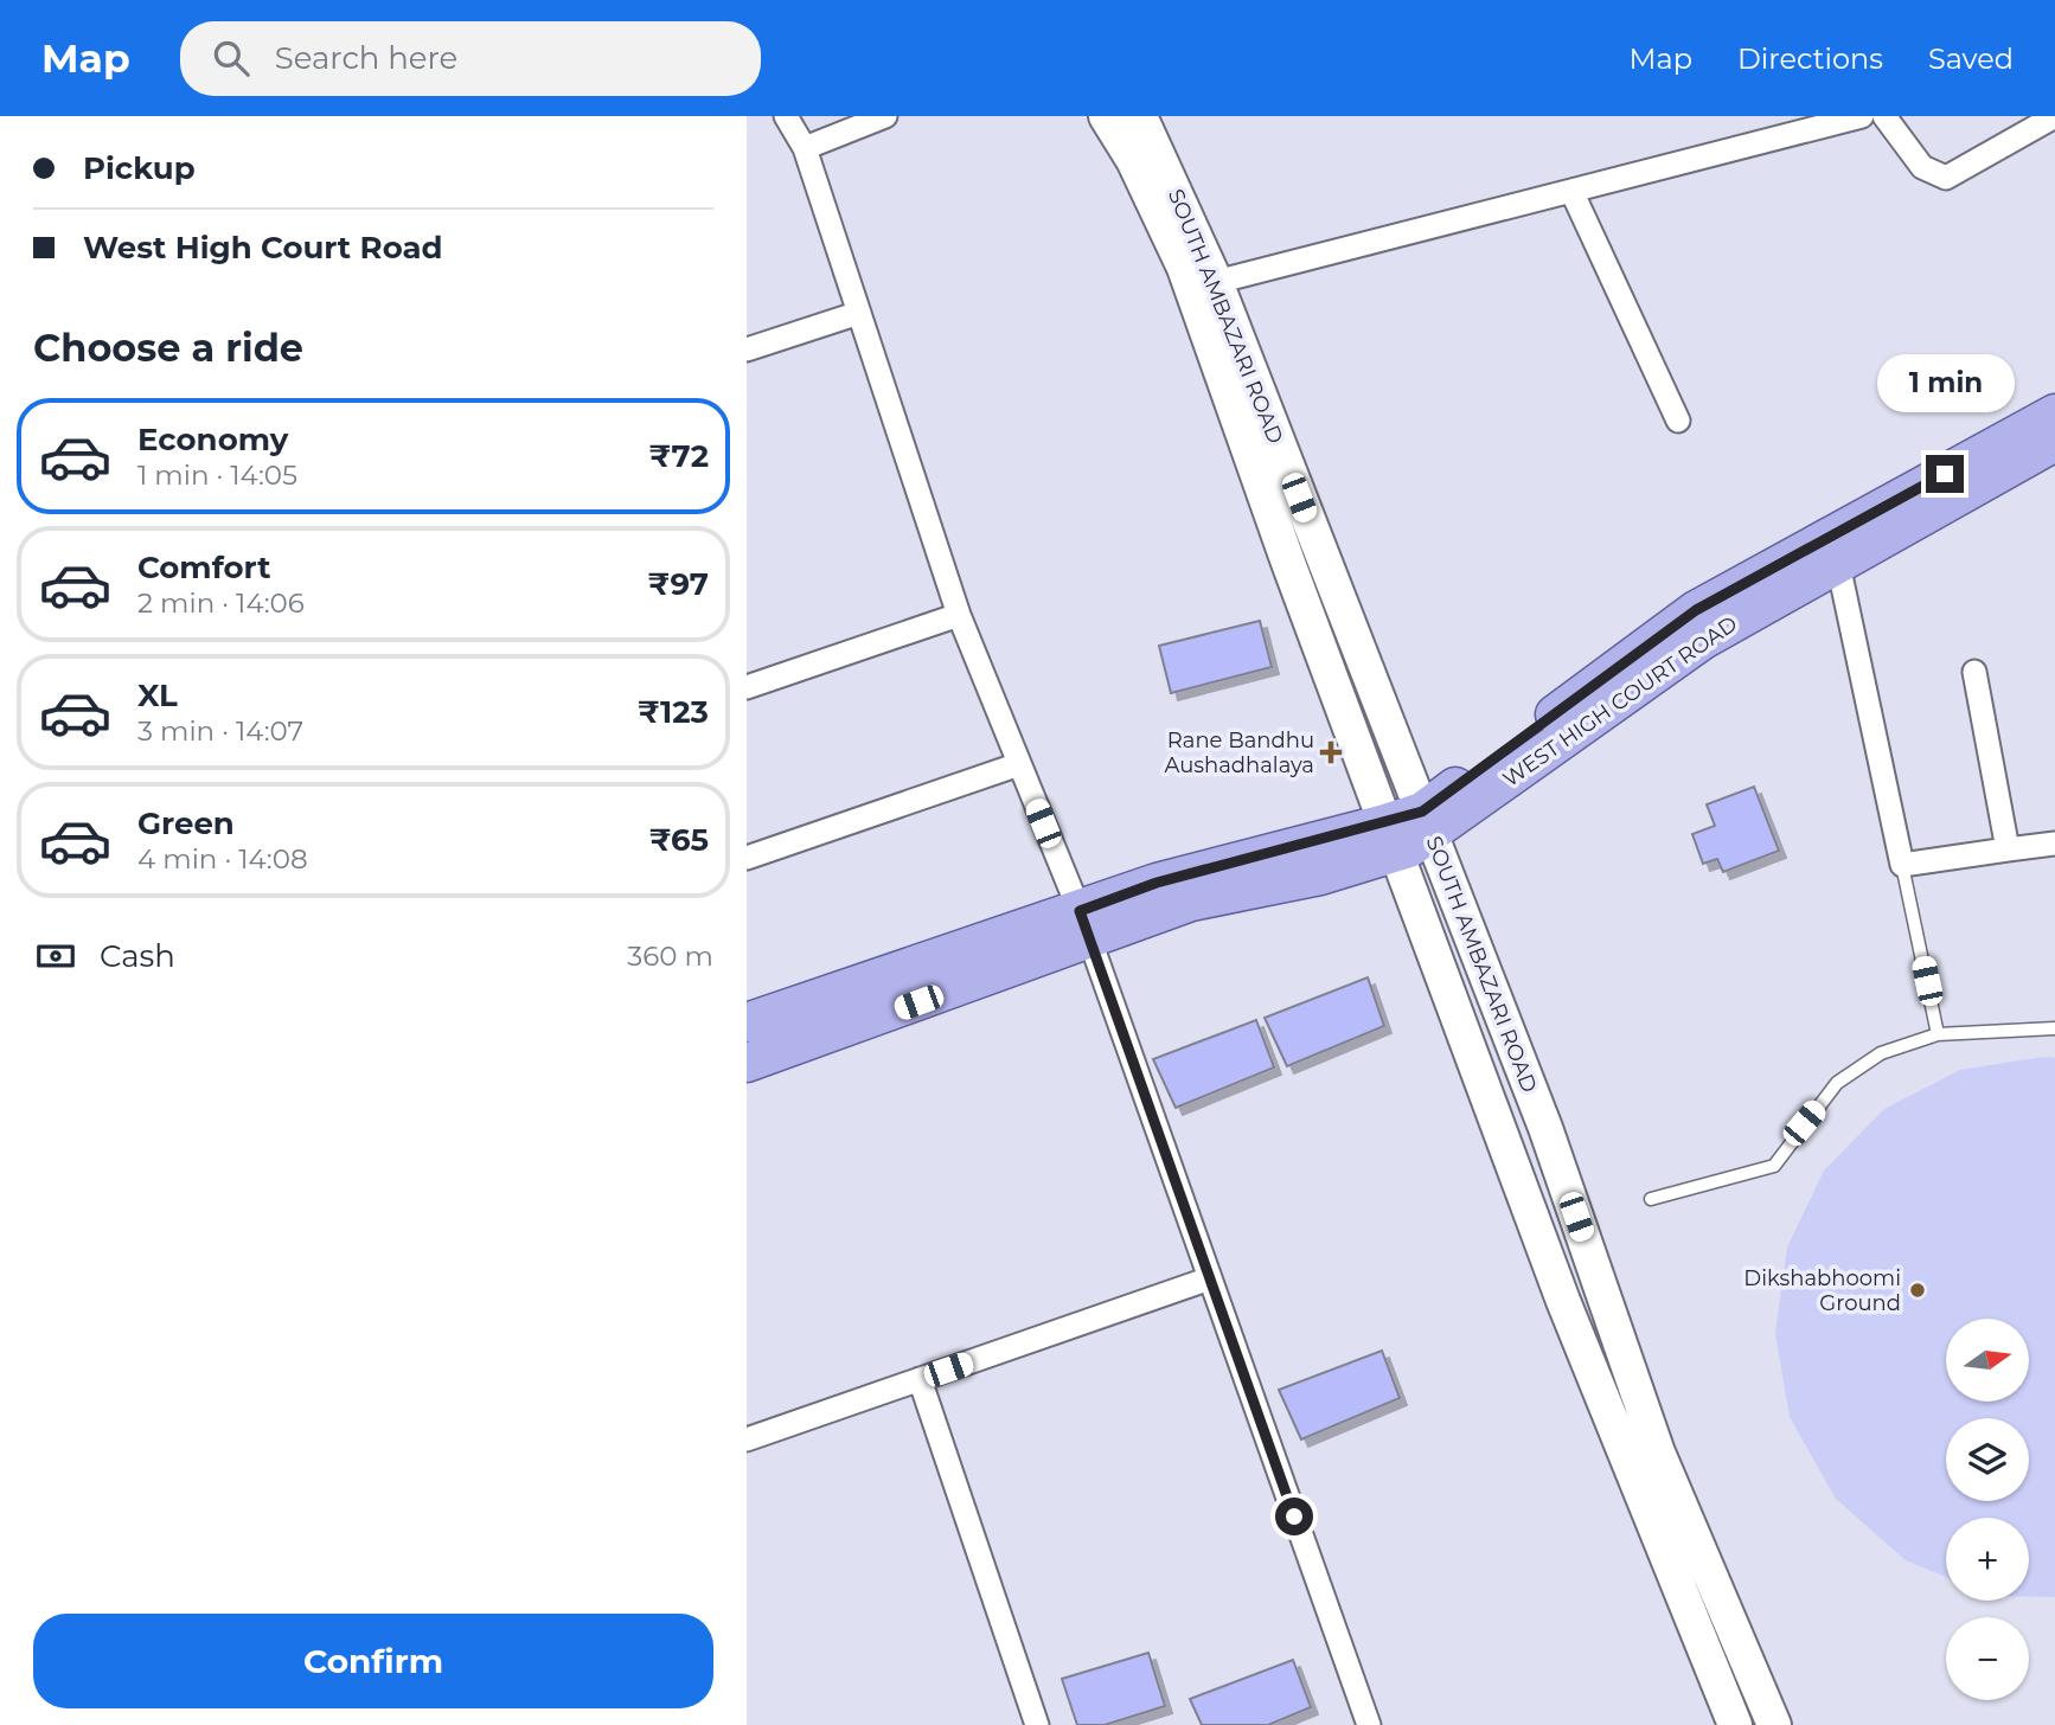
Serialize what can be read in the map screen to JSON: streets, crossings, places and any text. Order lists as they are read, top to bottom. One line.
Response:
{"streets":{"main road":["SOUTH AMBAZARI ROAD","WEST HIGH COURT ROAD"]},"crossings":[["SOUTH AMBAZARI ROAD","WEST HIGH COURT ROAD"]],"places":{"health":["Rane Bandhu Aushadhalaya"],"other":["Dikshabhoomi Ground"]},"north":"right","page":{"header":"Map","search":"Search here","nav":["Map","Directions","Saved"],"banner":["Pickup","West High Court Road"],"heading":"Choose a ride","bubble":"1 min","list":[{"name":"Economy","note":"1 min · 14:05","value":"₹72"},{"name":"Comfort","note":"2 min · 14:06","value":"₹97"},{"name":"XL","note":"3 min · 14:07","value":"₹123"},{"name":"Green","note":"4 min · 14:08","value":"₹65"}],"pay":["Cash","360 m"],"map_buttons":["+","−"],"buttons":"Confirm"}}
